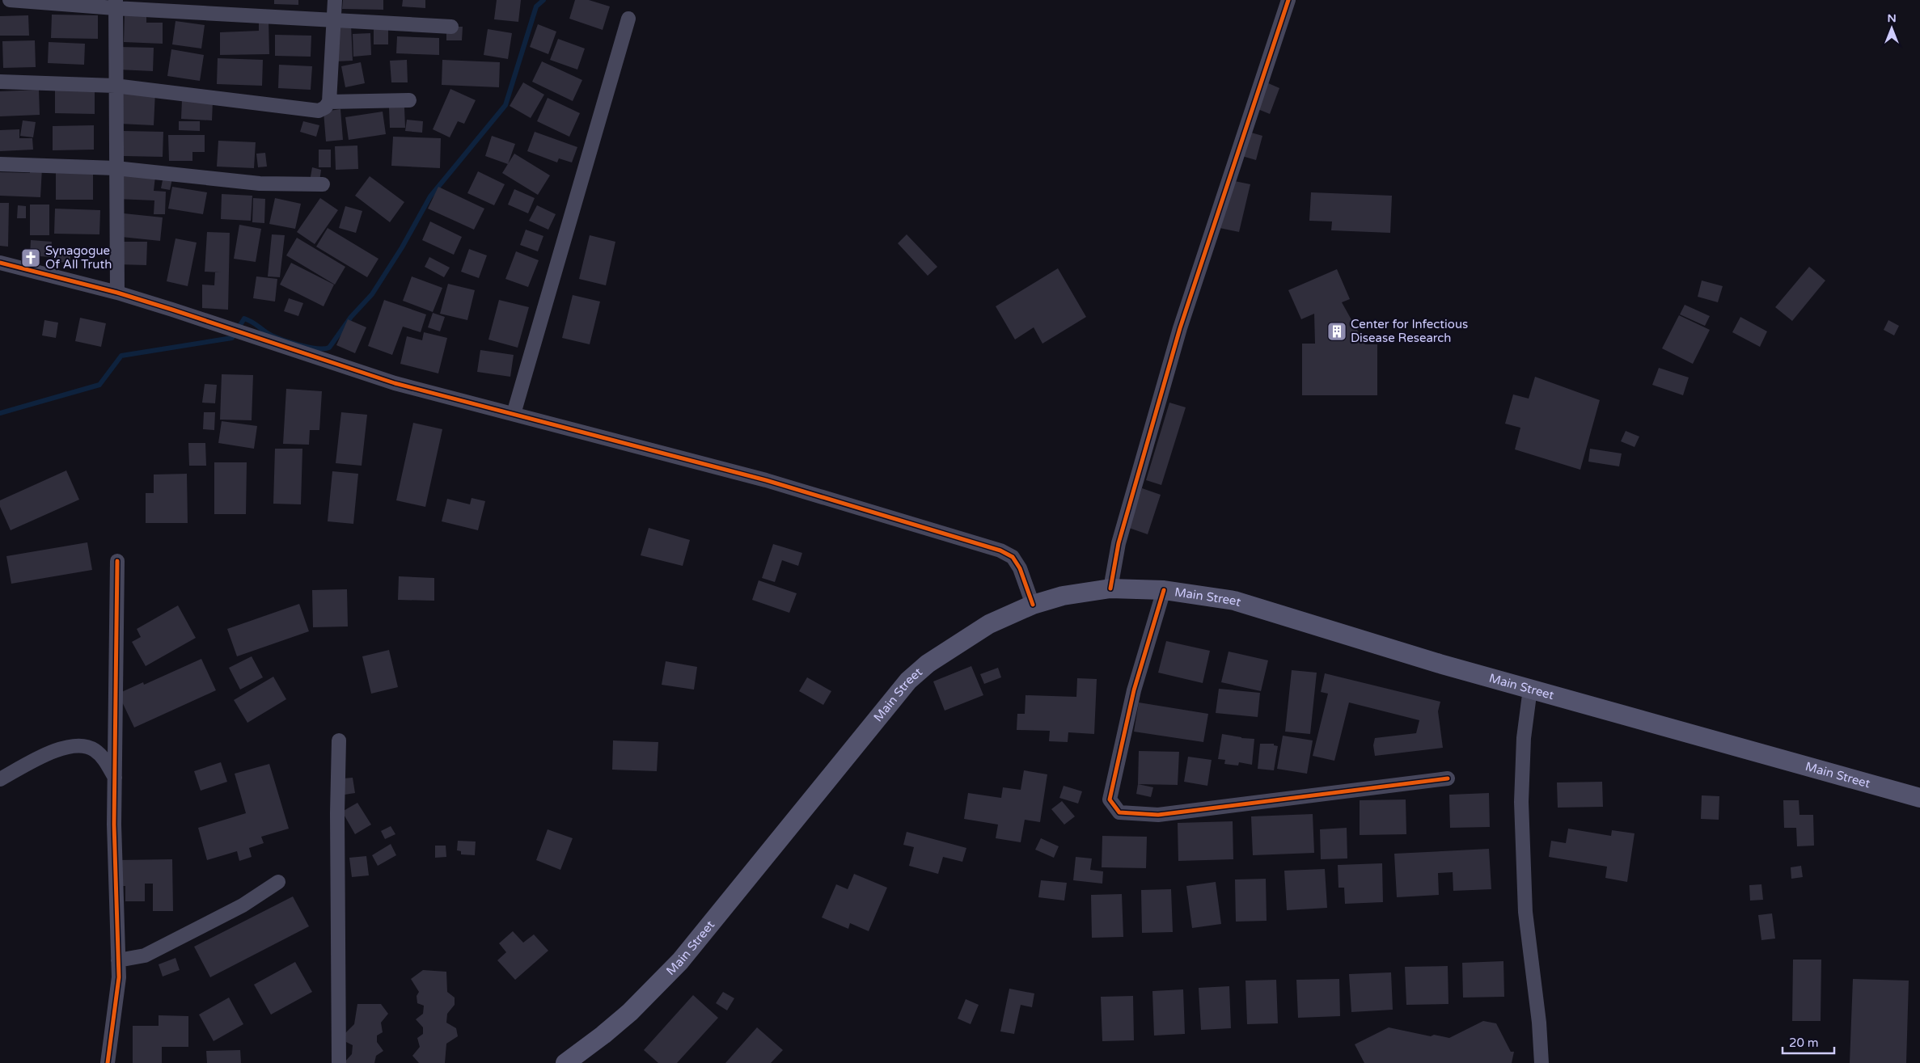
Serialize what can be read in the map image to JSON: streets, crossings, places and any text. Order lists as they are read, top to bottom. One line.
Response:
{"streets":{"main road":["Main Street"]},"places":{"church":["Synagogue Of All Truth"],"building":["Center for Infectious Disease Research"]},"scale_bar":"20 m","north":"top"}
